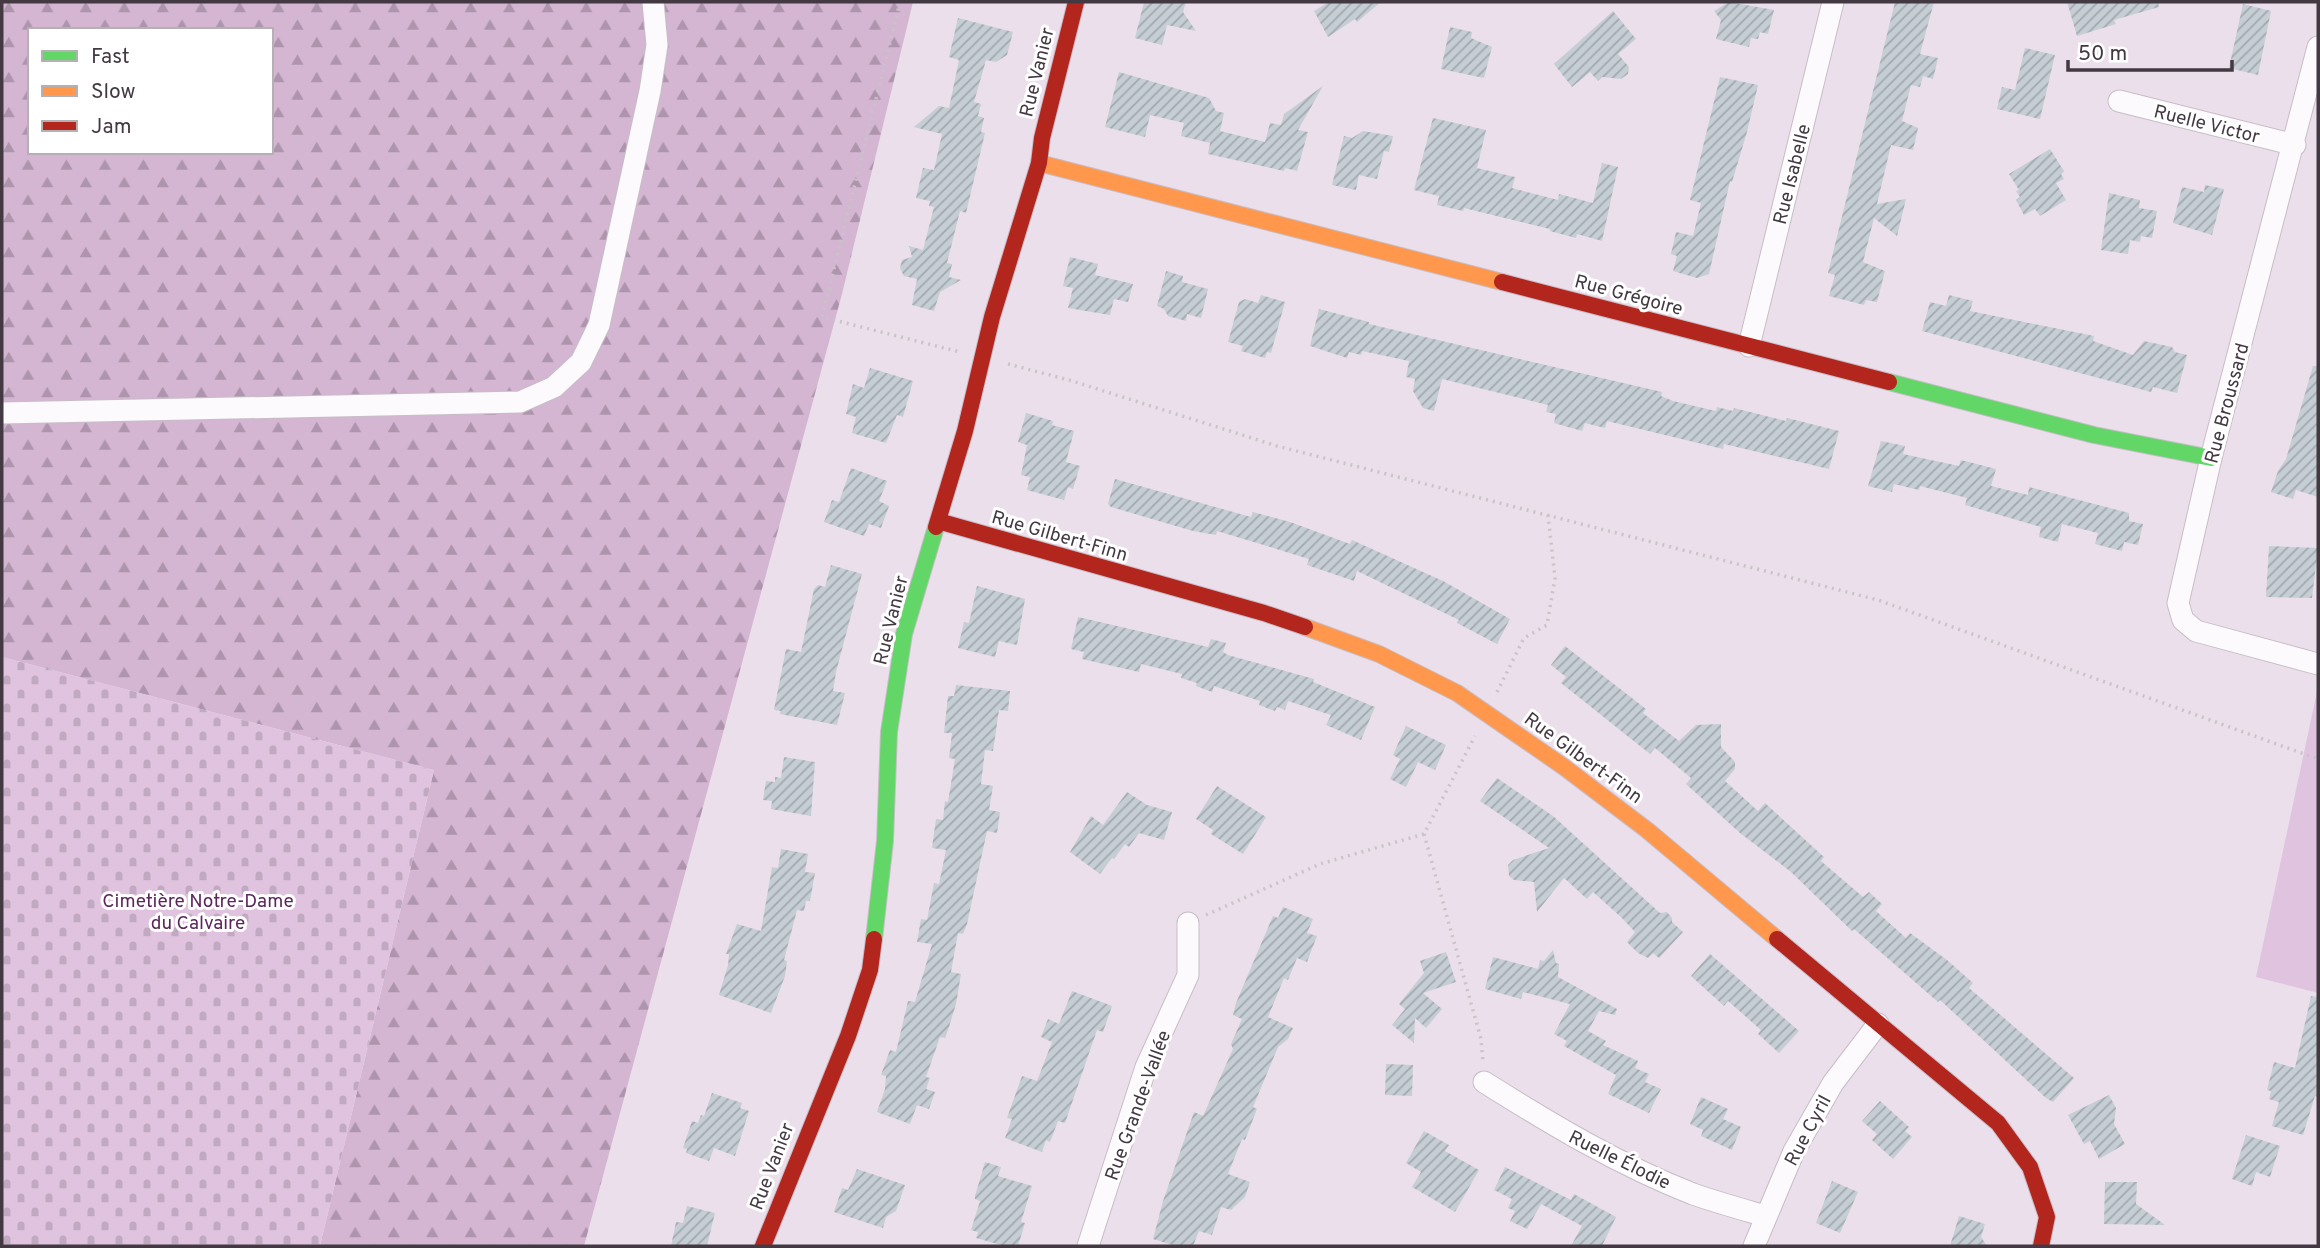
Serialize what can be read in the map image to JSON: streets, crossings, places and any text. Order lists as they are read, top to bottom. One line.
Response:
{"streets":{"street":["Rue Vanier","Ruelle Victor","Rue Isabelle","Rue Grégoire","Rue Broussard","Rue Gilbert-Finn","Rue Grande-Vallée","Rue Cyril","Ruelle Élodie"]},"crossings":[["Rue Vanier","Rue Grégoire"],["Rue Vanier","Rue Gilbert-Finn"],["Ruelle Victor","Rue Broussard"],["Rue Isabelle","Rue Grégoire"],["Rue Grégoire","Rue Broussard"],["Rue Gilbert-Finn","Rue Cyril"],["Rue Cyril","Ruelle Élodie"]],"parks":["Cimetière Notre-Dame du Calvaire"],"legend":["Fast","Slow","Jam"],"scale_bar":"50 m"}
